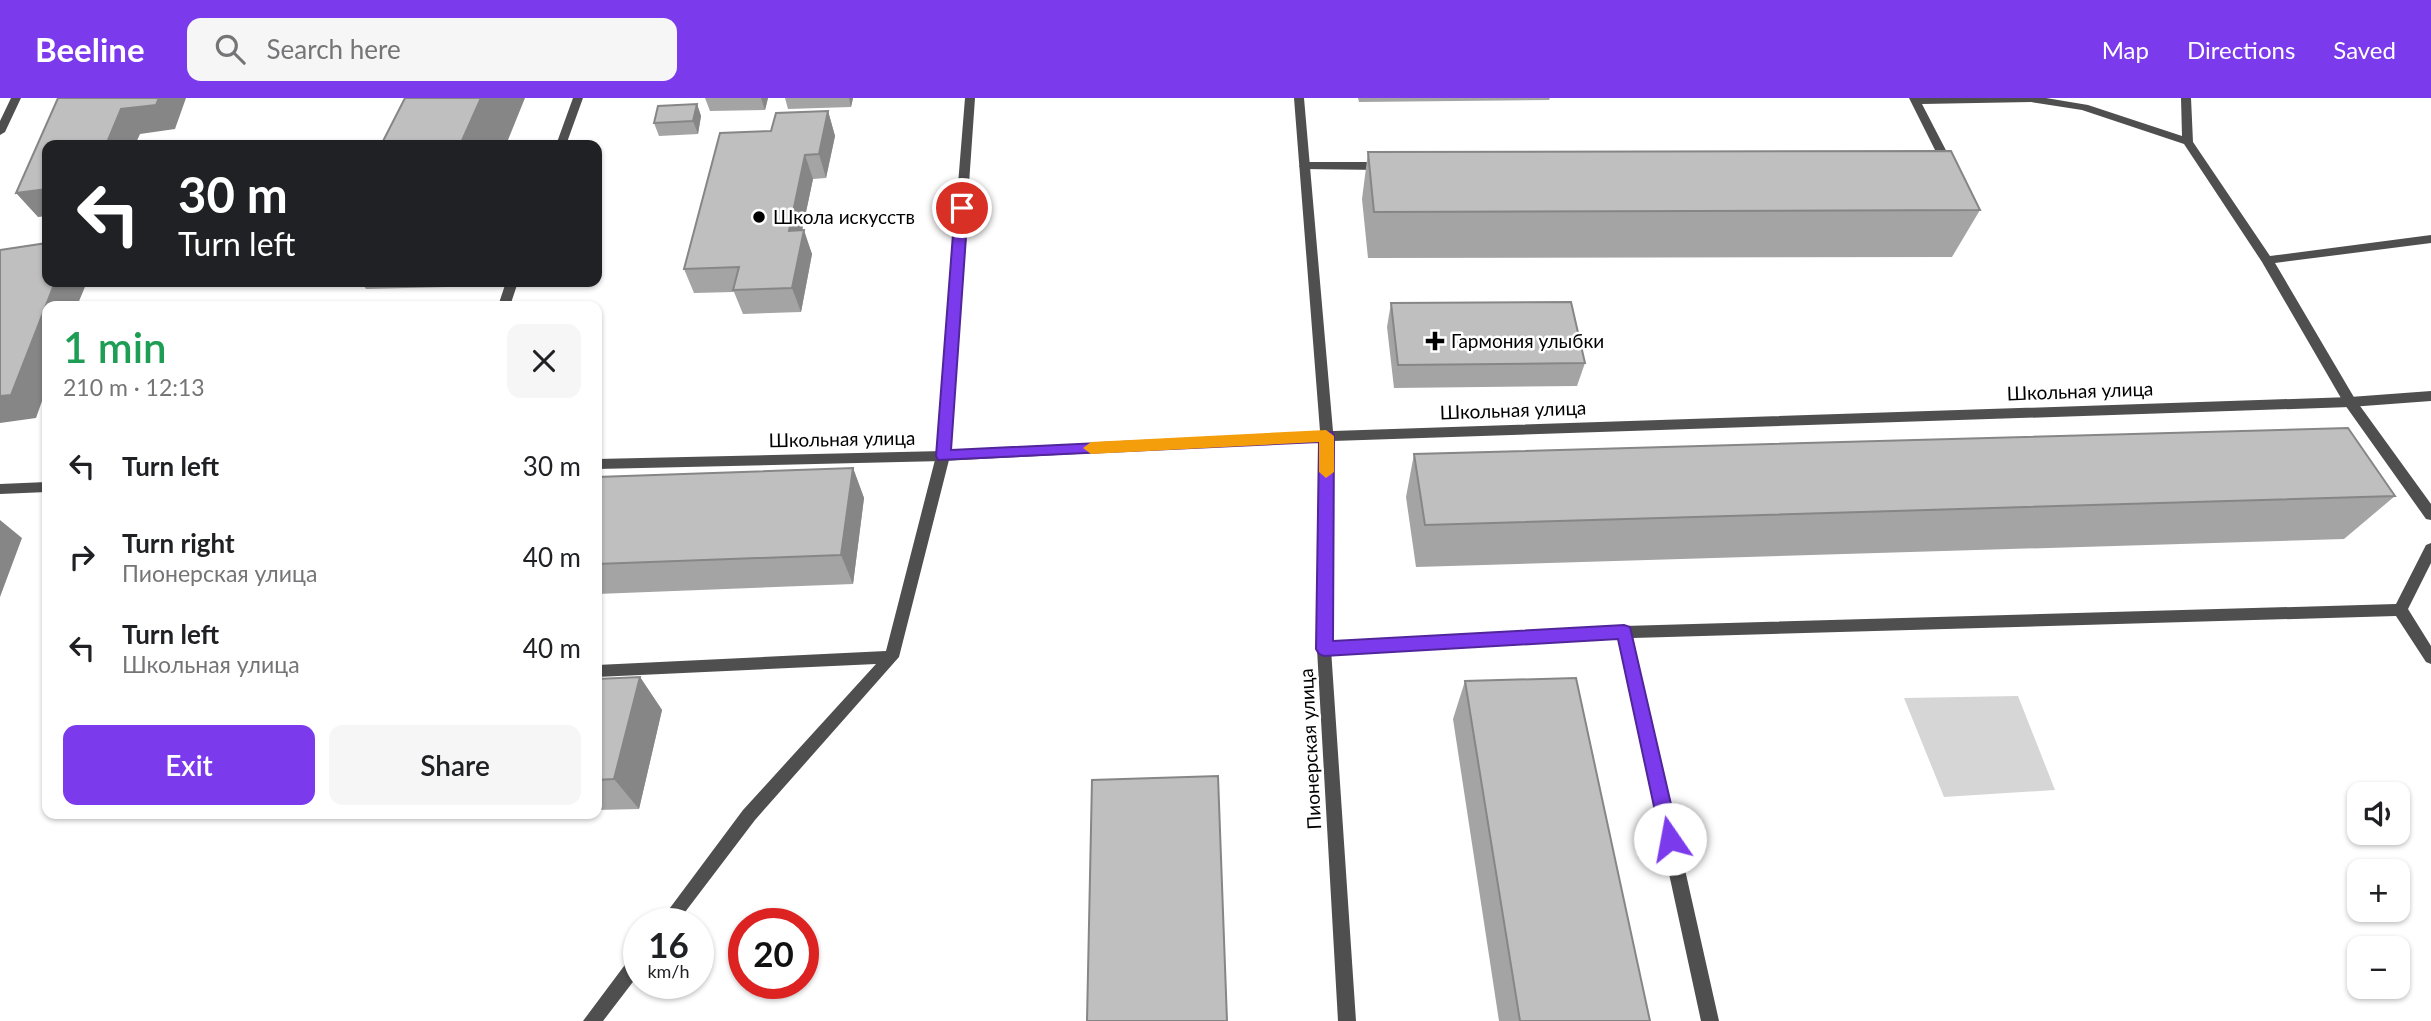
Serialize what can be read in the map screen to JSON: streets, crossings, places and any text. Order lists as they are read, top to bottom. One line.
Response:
{"streets":{"street":["Школьная улица","Пионерская улица"]},"crossings":[["Школьная улица","Пионерская улица"]],"places":{"other":["Школа искусств"],"health":["Гармония улыбки"]},"page":{"header":"Beeline","search":"Search here","nav":["Map","Directions","Saved"],"turn":["30 m","Turn left"],"heading":["1 min","210 m · 12:13"],"list":[{"name":"Turn left","value":"30 m"},{"name":"Turn right","note":"Пионерская улица","value":"40 m"},{"name":"Turn left","note":"Школьная улица","value":"40 m"}],"buttons":["Exit","Share"],"map_buttons":["+","−"],"speed":"16 km/h","limit":"20"}}
